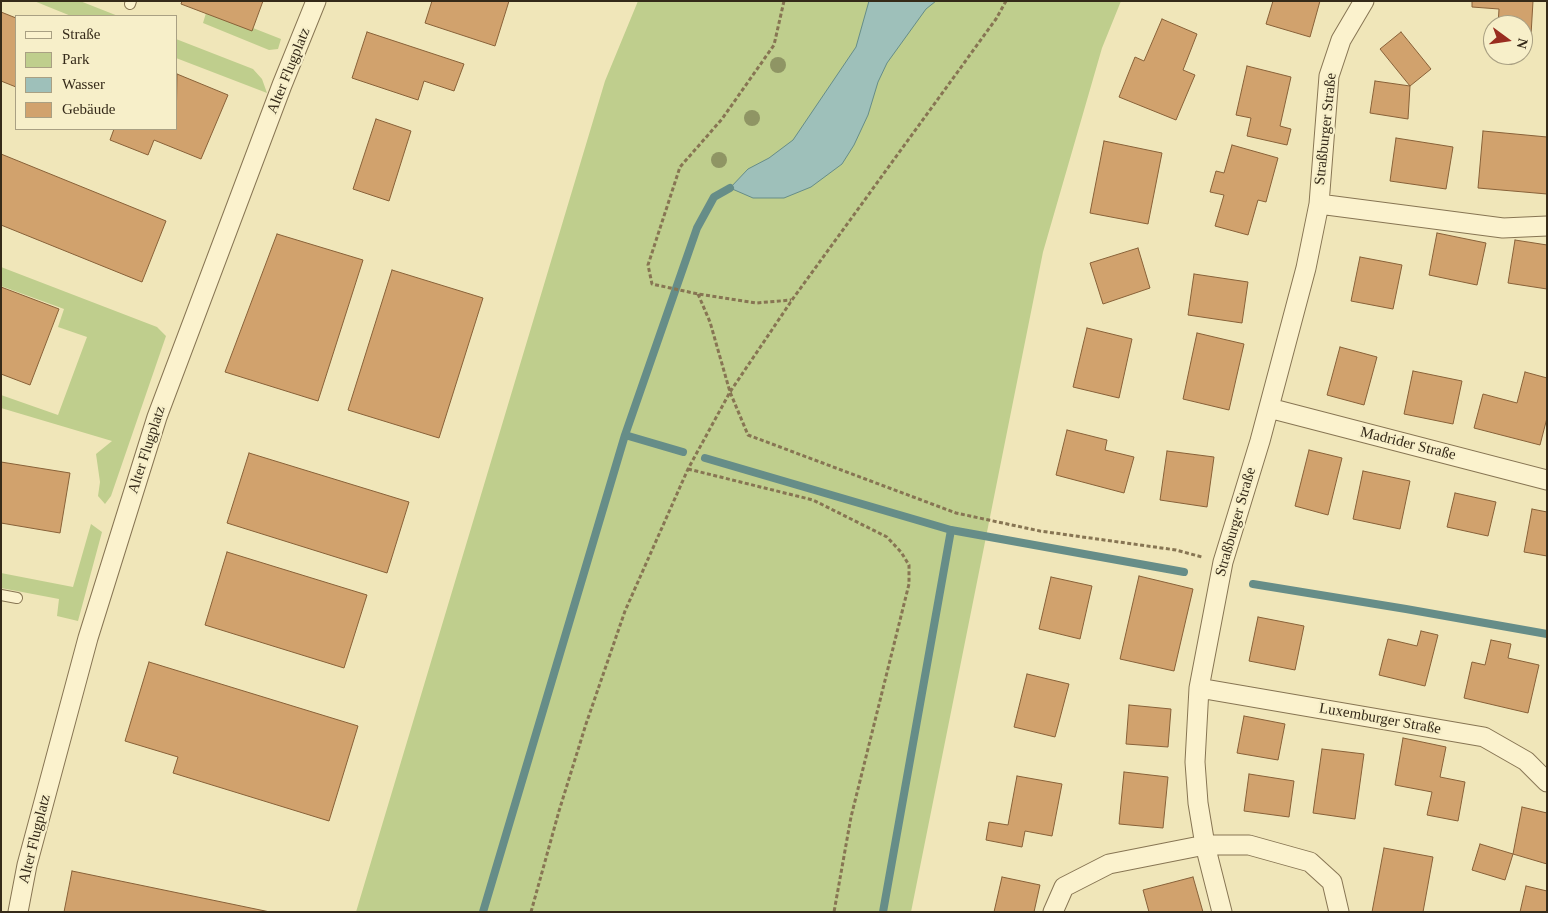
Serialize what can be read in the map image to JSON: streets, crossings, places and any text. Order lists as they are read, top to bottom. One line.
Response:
{"streets":{"street":["Alter Flugplatz","Straßburger Straße","Madrider Straße","Luxemburger Straße"]},"crossings":[["Straßburger Straße","Madrider Straße"],["Straßburger Straße","Luxemburger Straße"]],"legend":["Straße","Park","Wasser","Gebäude"],"north":"right"}
